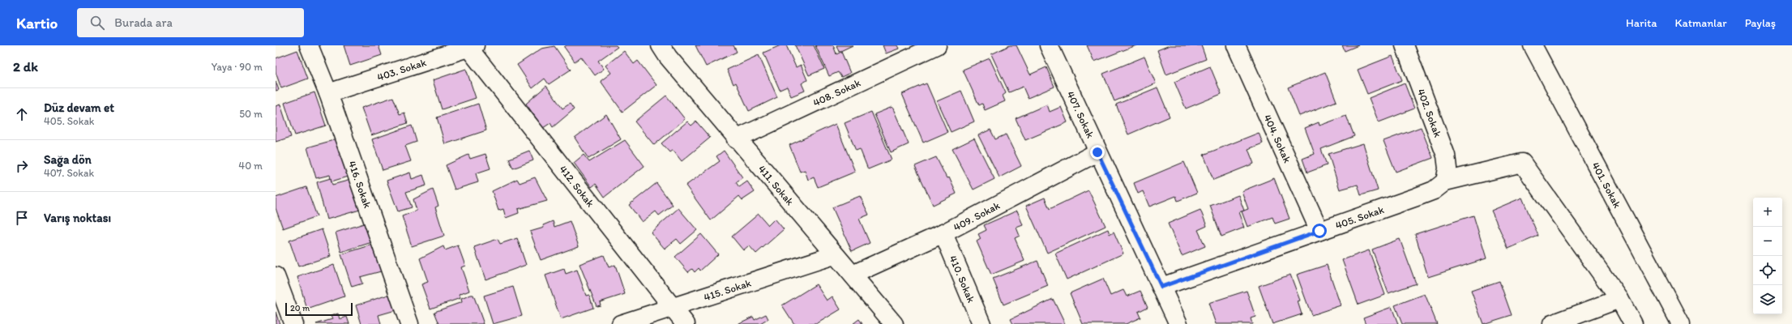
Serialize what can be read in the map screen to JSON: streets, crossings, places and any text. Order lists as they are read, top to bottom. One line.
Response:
{"streets":{"street":["403. Sokak","408. Sokak","402. Sokak","407. Sokak","404. Sokak","416. Sokak","401. Sokak","411. Sokak","412. Sokak","409. Sokak","405. Sokak","410. Sokak","415. Sokak"]},"crossings":[["403. Sokak","416. Sokak"],["403. Sokak","412. Sokak"],["408. Sokak","411. Sokak"],["402. Sokak","405. Sokak"],["407. Sokak","409. Sokak"],["407. Sokak","405. Sokak"],["404. Sokak","405. Sokak"],["411. Sokak","409. Sokak"],["411. Sokak","415. Sokak"],["412. Sokak","415. Sokak"],["409. Sokak","410. Sokak"]],"scale_bar":"20 m","page":{"header":"Kartio","search":"Burada ara","nav":["Harita","Katmanlar","Paylaş"],"heading":["2 dk","Yaya · 90 m"],"list":[["Düz devam et","405. Sokak","50 m"],["Sağa dön","407. Sokak","40 m"],"Varış noktası"],"map_buttons":["+","−"],"scale":"20 m"}}
